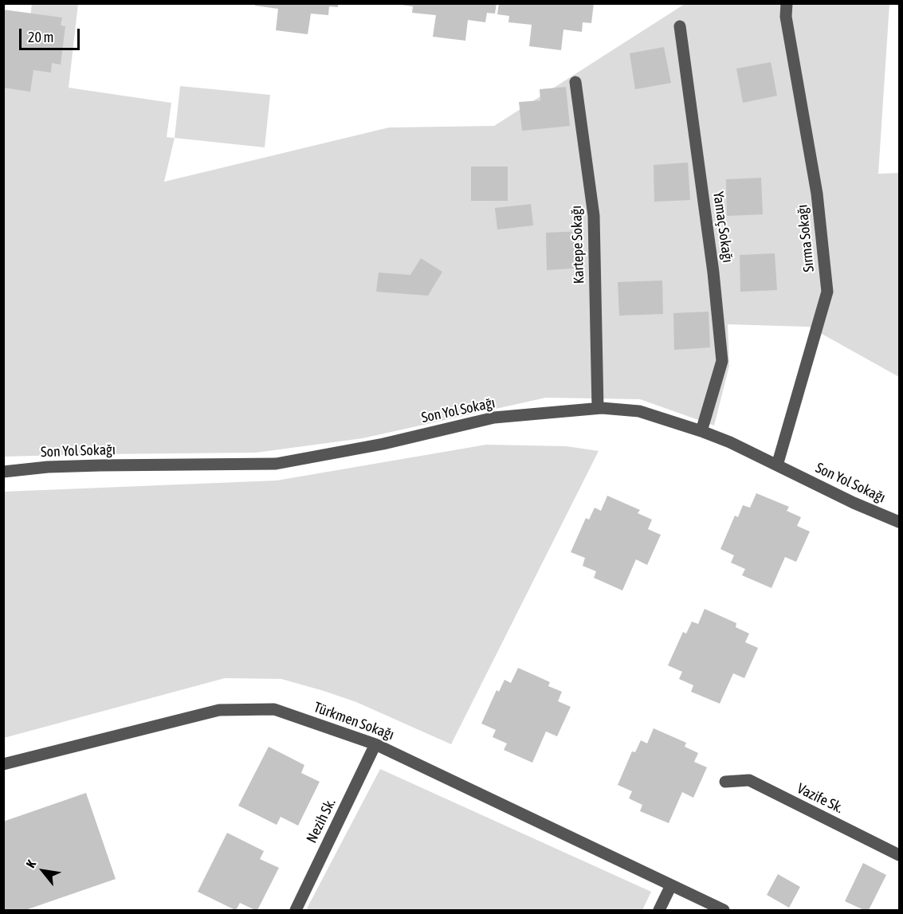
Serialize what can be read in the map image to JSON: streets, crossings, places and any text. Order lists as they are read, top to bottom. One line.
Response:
{"streets":{"street":["Yamaç Sokağı","Sırma Sokağı","Kartepe Sokağı","Son Yol Sokağı","Türkmen Sokağı","Vazife Sk.","Nezih Sk."]},"crossings":[["Yamaç Sokağı","Son Yol Sokağı"],["Sırma Sokağı","Son Yol Sokağı"],["Kartepe Sokağı","Son Yol Sokağı"],["Türkmen Sokağı","Nezih Sk."]],"scale_bar":"20 m","north":"top left"}
